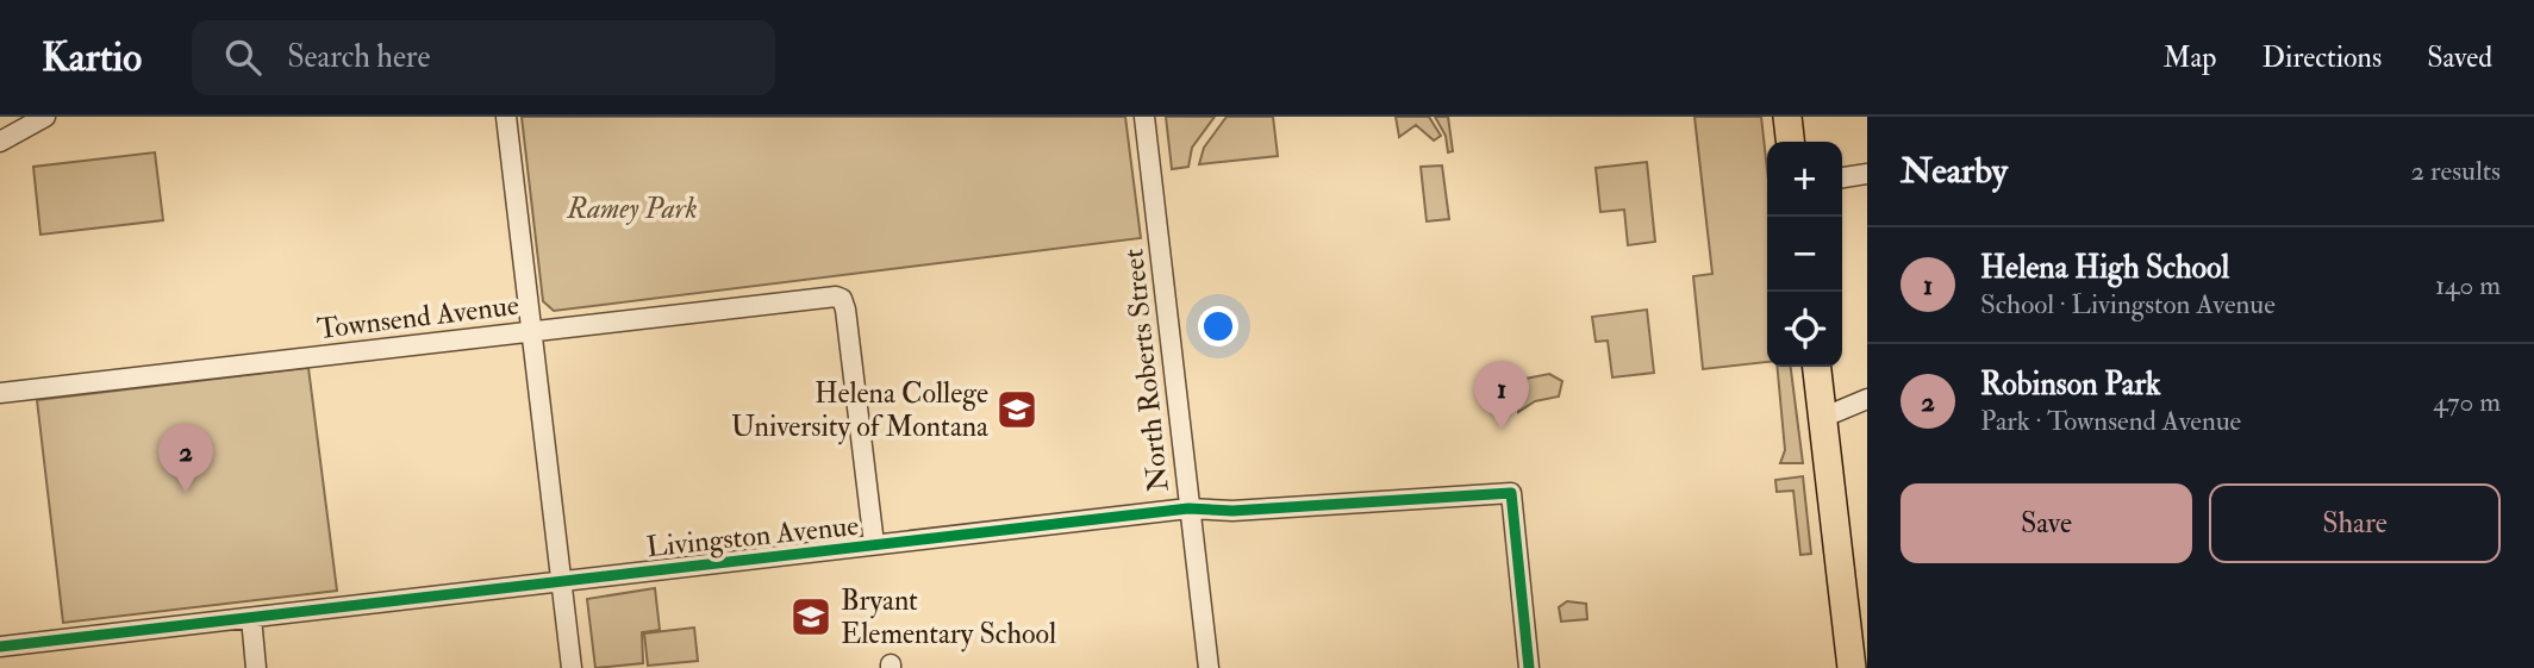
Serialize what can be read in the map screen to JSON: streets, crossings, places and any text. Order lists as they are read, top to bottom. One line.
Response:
{"streets":{"street":["Townsend Avenue","North Roberts Street","Livingston Avenue"]},"crossings":[["Townsend Avenue","Livingston Avenue"],["North Roberts Street","Livingston Avenue"]],"parks":["Ramey Park"],"places":{"school or university":["Helena College University of Montana","Bryant Elementary School"]},"page":{"header":"Kartio","search":"Search here","nav":["Map","Directions","Saved"],"heading":["Nearby","2 results"],"map_buttons":["+","−"],"list":[{"mark":"1","name":"Helena High School","note":"School · Livingston Avenue","value":"140 m"},{"mark":"2","name":"Robinson Park","note":"Park · Townsend Avenue","value":"470 m"}],"pins":["1","2"],"buttons":["Save","Share"]}}
